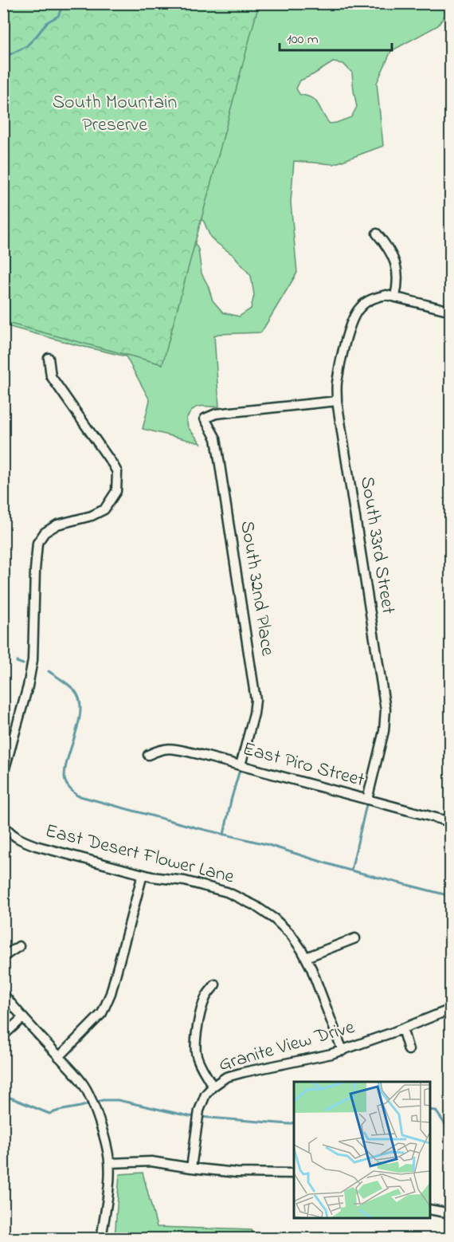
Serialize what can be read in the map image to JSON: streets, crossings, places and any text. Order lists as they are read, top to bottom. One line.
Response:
{"streets":{"street":["South 33rd Street","South 32nd Place","East Piro Street","East Desert Flower Lane","Granite View Drive"]},"crossings":[["South 33rd Street","South 32nd Place"],["South 33rd Street","East Piro Street"],["South 32nd Place","East Piro Street"],["East Desert Flower Lane","Granite View Drive"]],"parks":["South Mountain Preserve"],"scale_bar":"100 m"}
